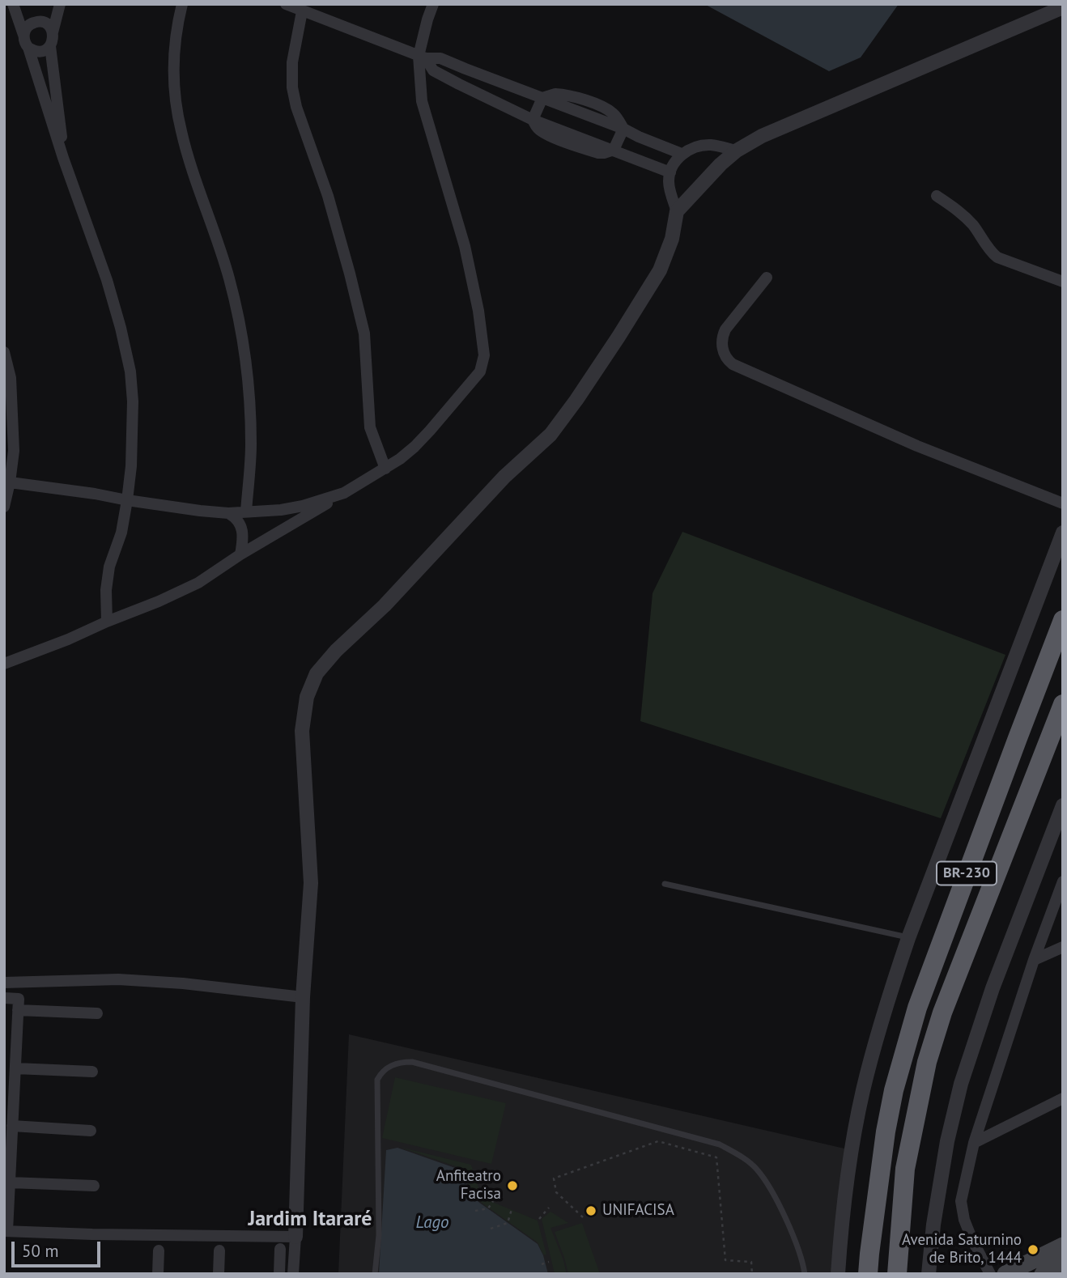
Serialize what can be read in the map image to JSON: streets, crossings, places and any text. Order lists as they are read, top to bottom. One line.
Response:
{"streets":{"highway":["BR-230"]},"districts":["Jardim Itararé"],"water":["Lago"],"places":["Anfiteatro Facisa","UNIFACISA","Avenida Saturnino de Brito, 1444"],"scale_bar":"50 m"}
